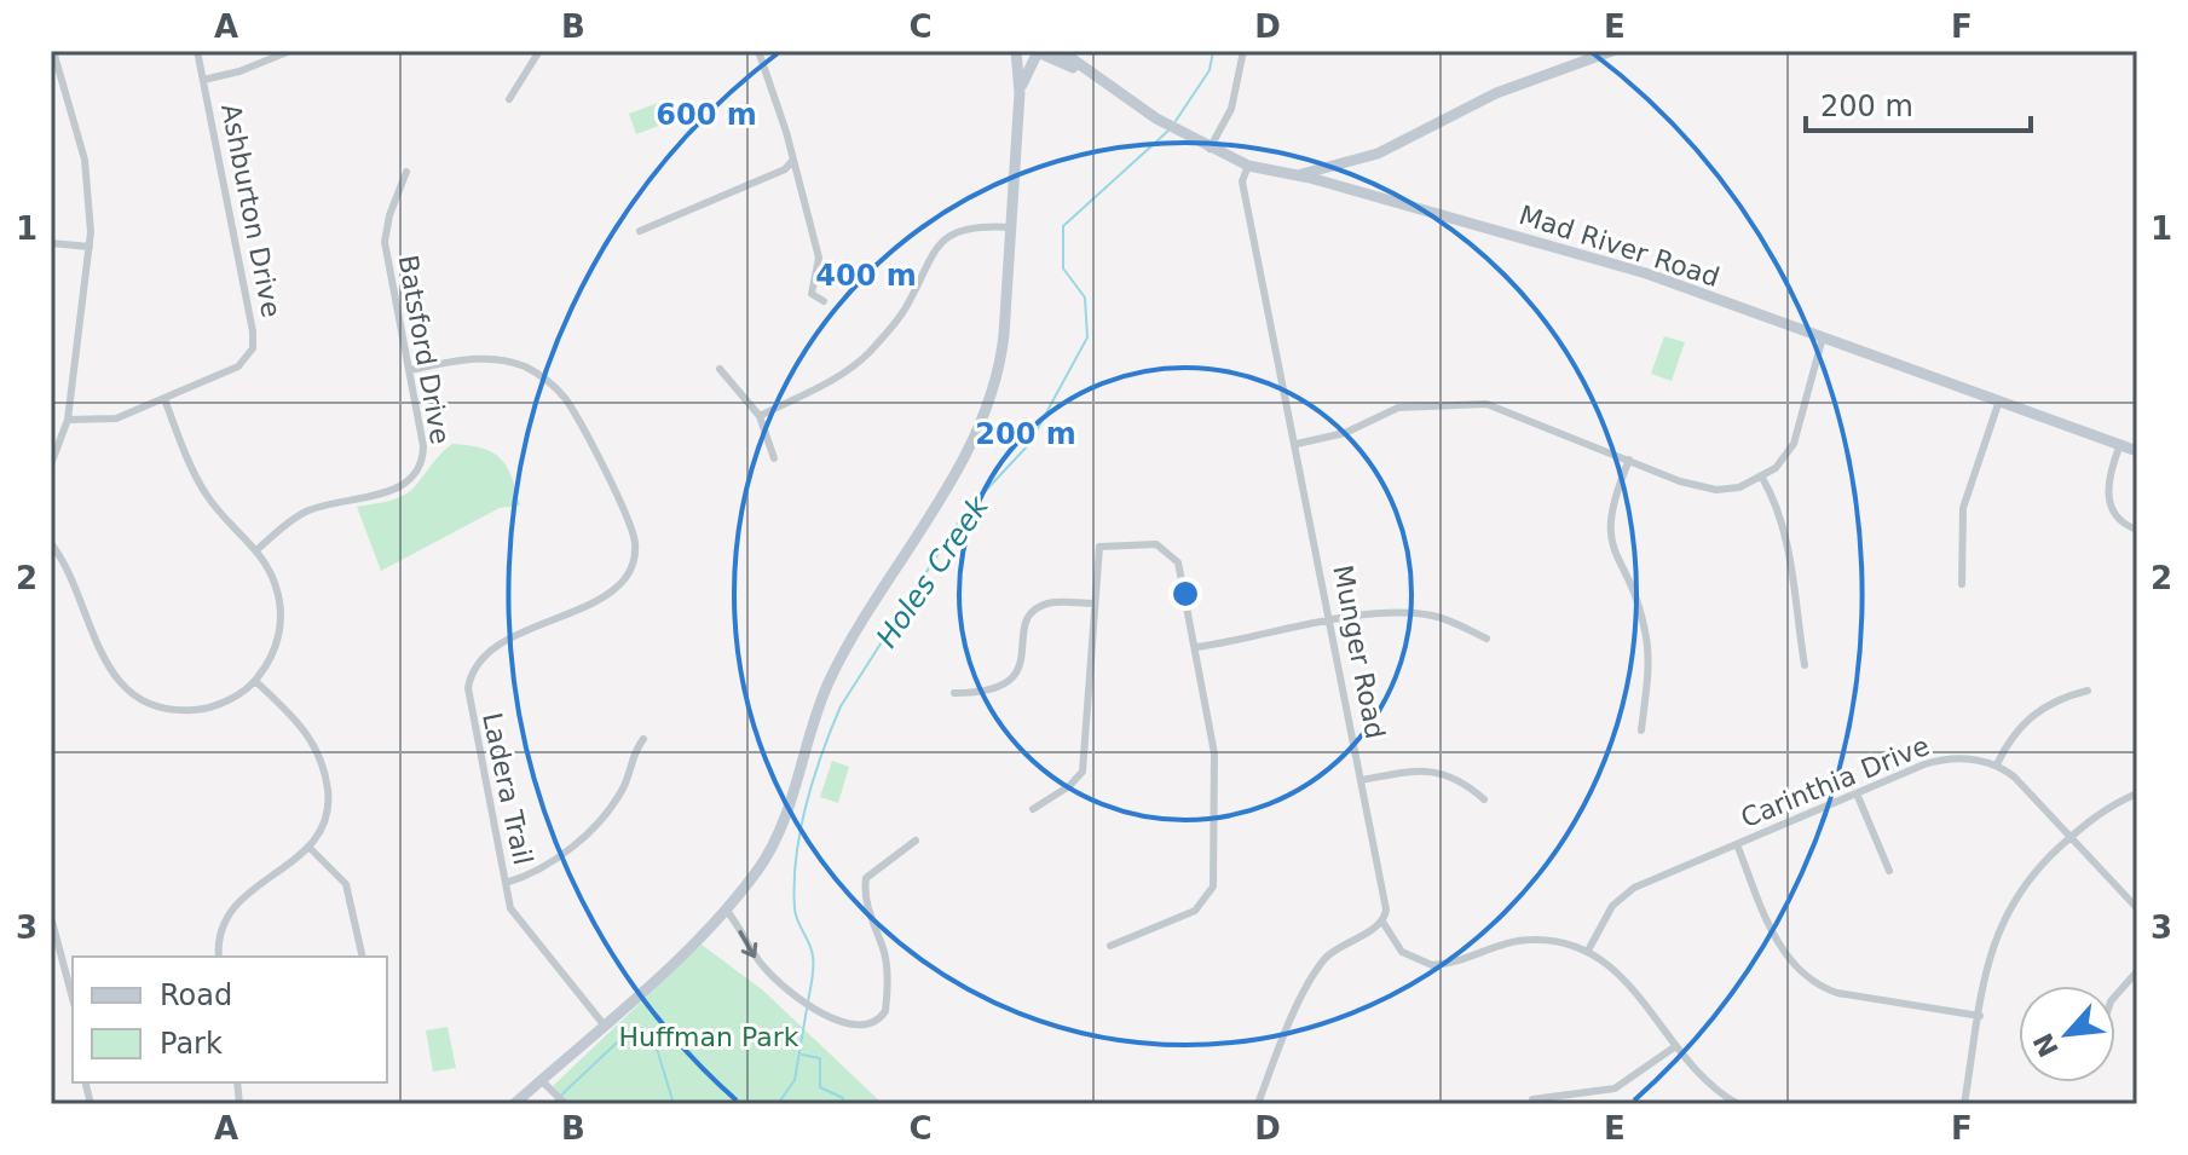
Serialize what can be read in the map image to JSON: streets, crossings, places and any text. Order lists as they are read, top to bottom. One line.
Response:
{"streets":{"street":["Ashburton Drive","Mad River Road","Batsford Drive","Munger Road","Carinthia Drive","Ladera Trail"]},"crossings":[["Mad River Road","Munger Road"],["Batsford Drive","Ladera Trail"]],"water":["Holes Creek"],"parks":["Huffman Park"],"legend":["Road","Park"],"scale_bar":"200 m","north":"bottom left","grid":{"columns":["A","B","C","D","E","F"],"rows":["1","2","3"]},"rings":["600 m","400 m","200 m"]}
